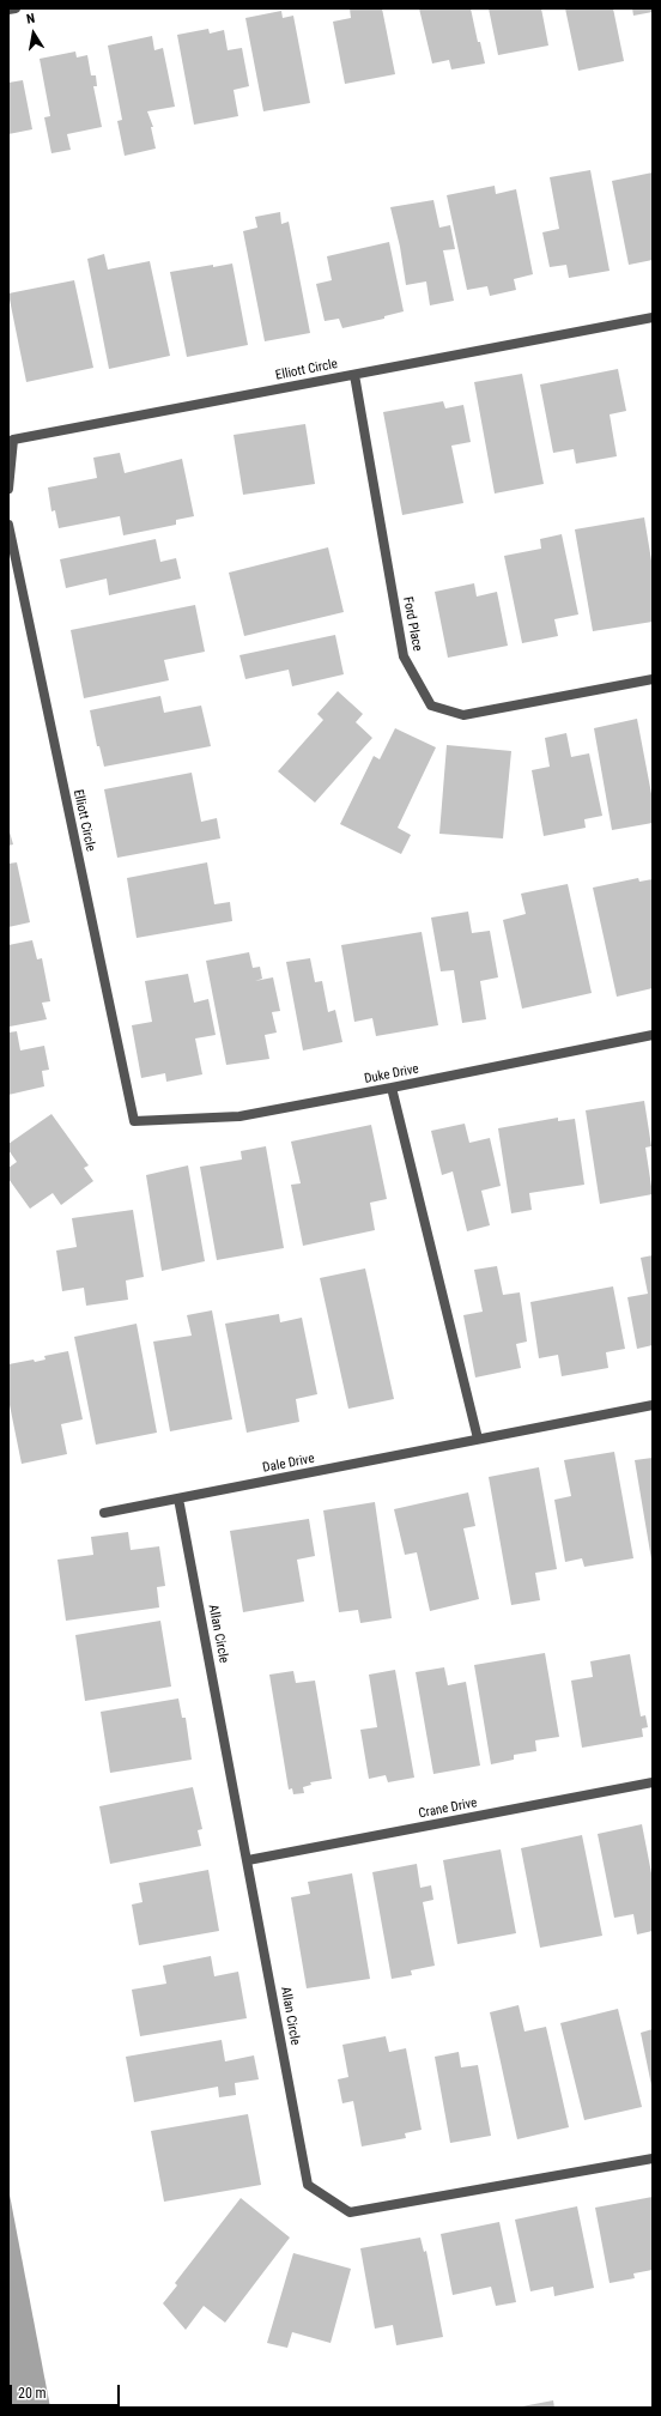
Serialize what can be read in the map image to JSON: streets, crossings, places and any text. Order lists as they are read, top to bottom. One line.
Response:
{"streets":{"street":["Elliott Circle","Ford Place","Duke Drive","Dale Drive","Allan Circle","Crane Drive"]},"crossings":[["Elliott Circle","Ford Place"],["Elliott Circle","Duke Drive"],["Dale Drive","Allan Circle"],["Allan Circle","Crane Drive"]],"scale_bar":"20 m","north":"top"}
